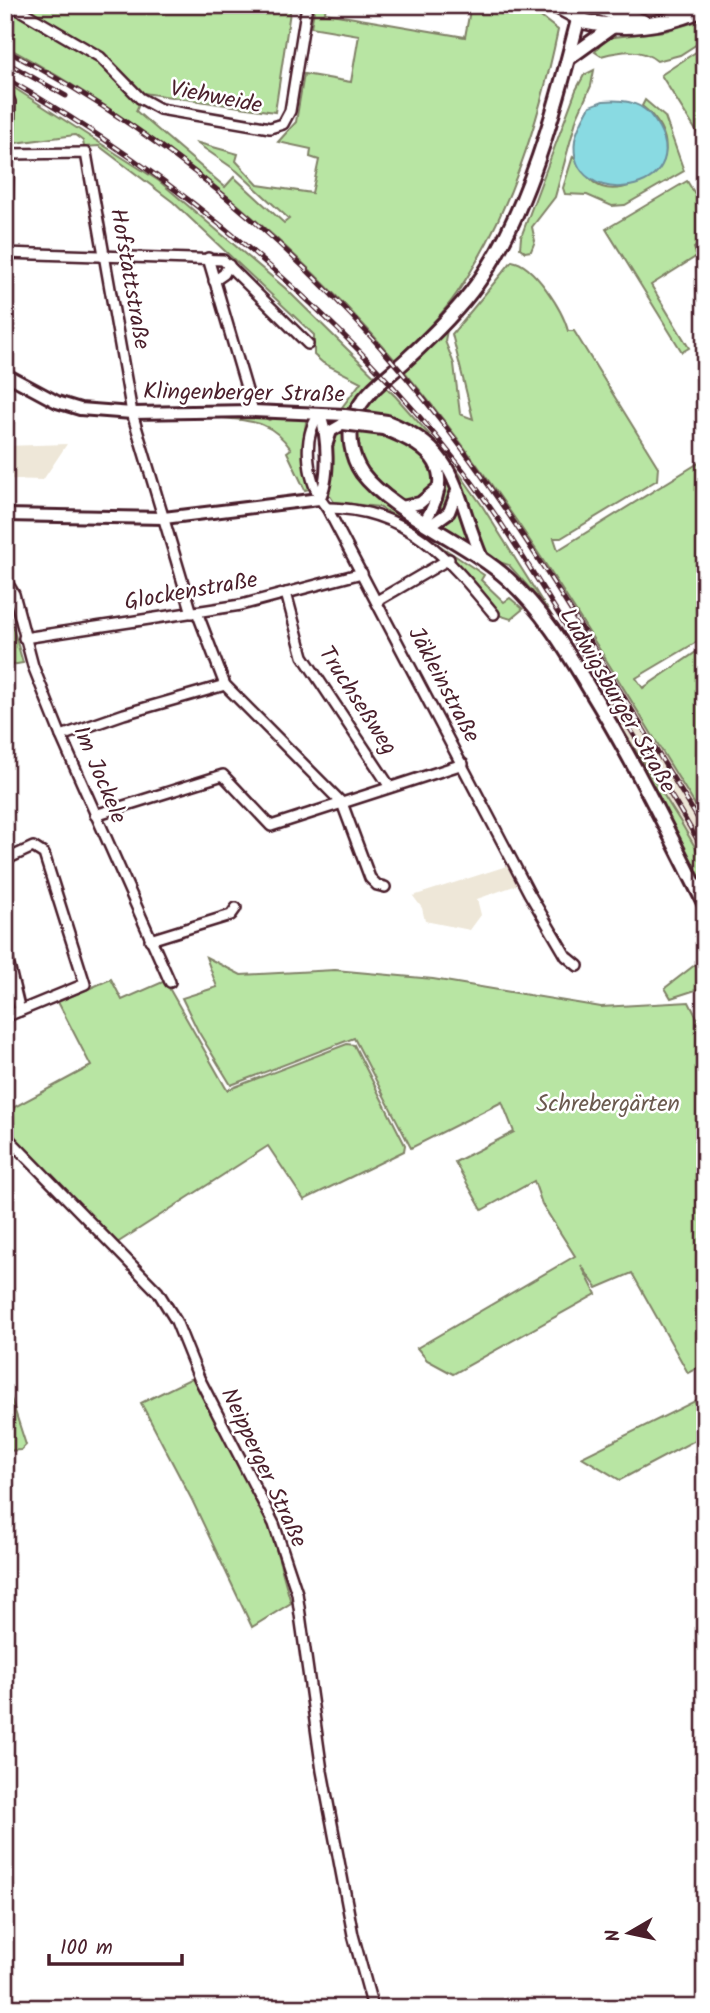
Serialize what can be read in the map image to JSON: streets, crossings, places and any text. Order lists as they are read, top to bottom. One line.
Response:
{"streets":{"main road":["Ludwigsburger Straße"],"street":["Viehweide","Hofstattstraße","Klingenberger Straße","Glockenstraße","Jäkleinstraße","Truchseßweg","Im Jockele","Neipperger Straße"]},"crossings":[["Hofstattstraße","Klingenberger Straße"],["Hofstattstraße","Glockenstraße"],["Klingenberger Straße","Ludwigsburger Straße"],["Glockenstraße","Jäkleinstraße"],["Glockenstraße","Truchseßweg"],["Glockenstraße","Im Jockele"]],"parks":["Schrebergärten"],"scale_bar":"100 m","north":"left"}
